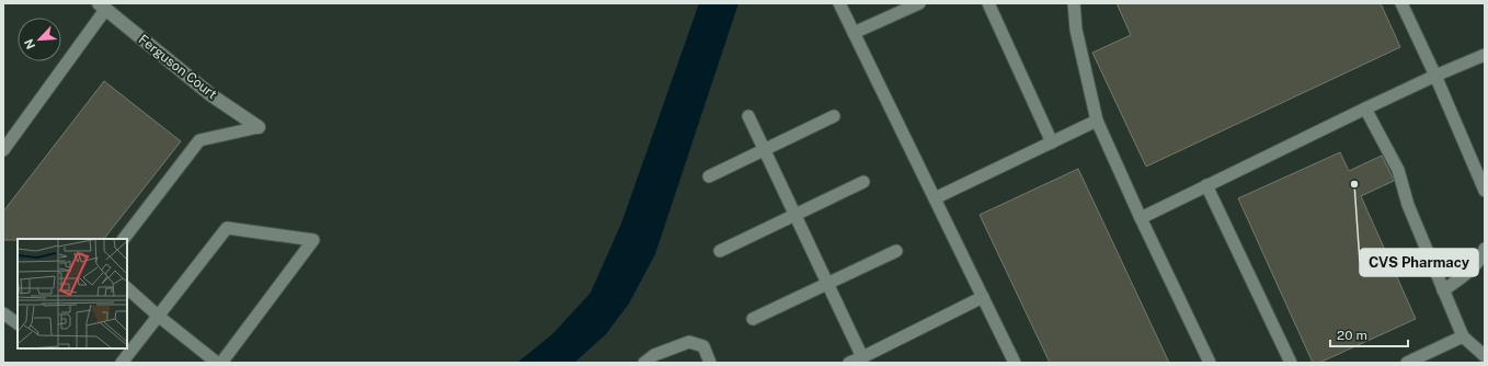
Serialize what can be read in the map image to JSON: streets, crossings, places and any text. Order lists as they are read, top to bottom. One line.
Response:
{"streets":{"street":["Ferguson Court"]},"places":["CVS Pharmacy"],"scale_bar":"20 m","north":"bottom left"}
